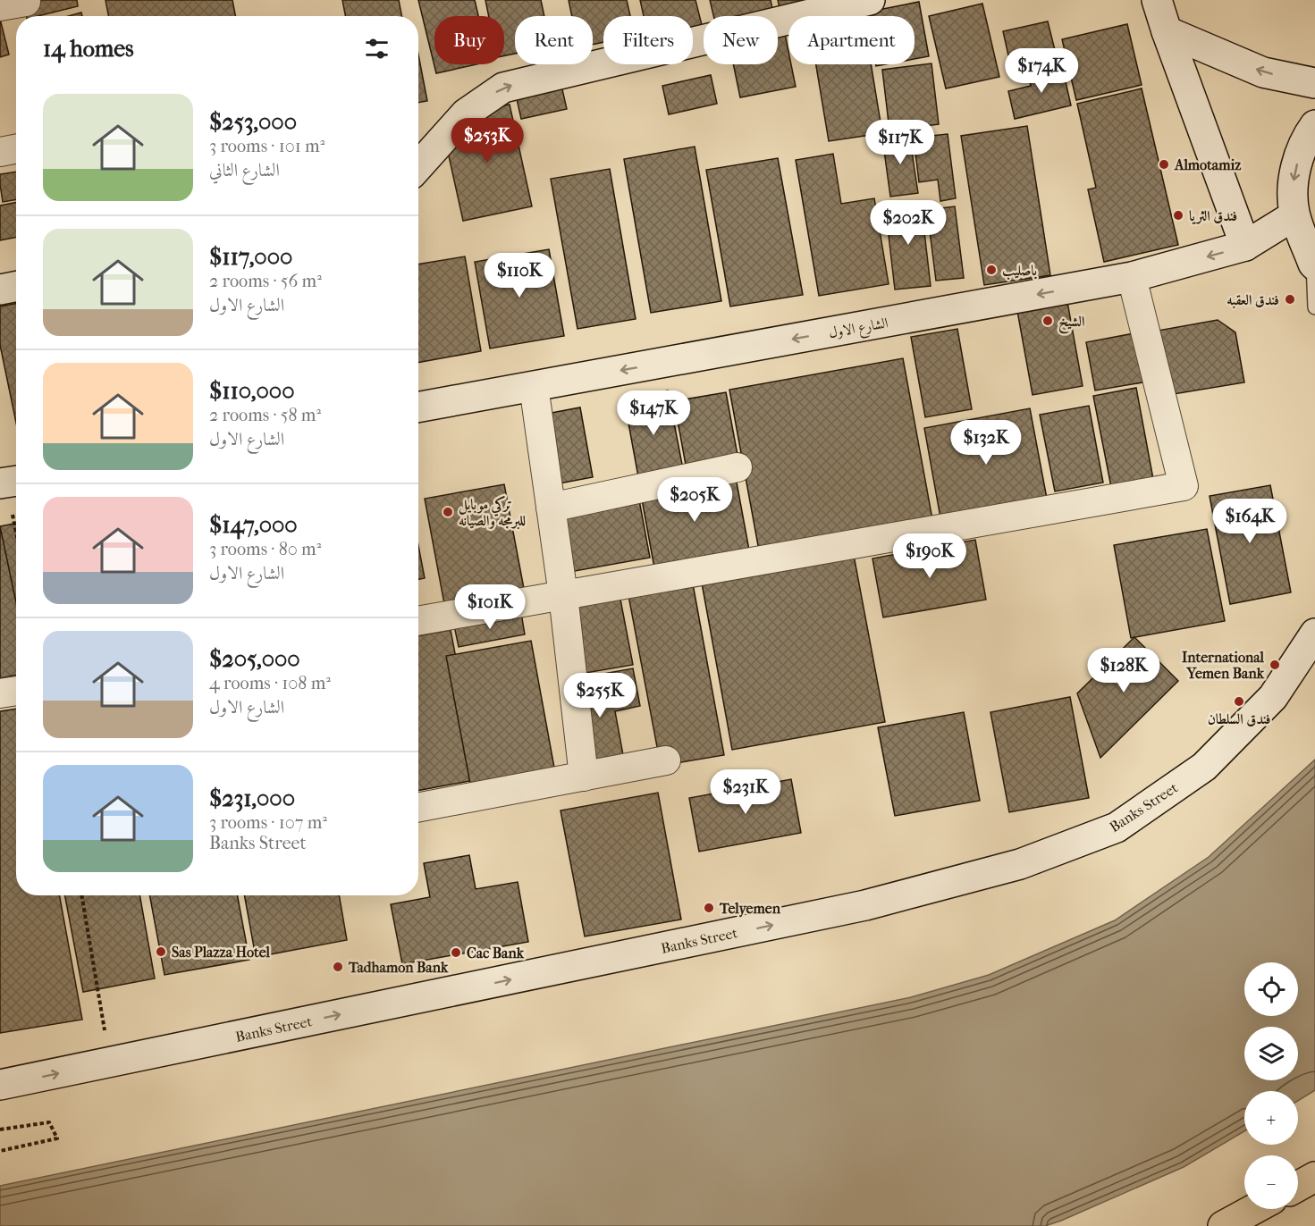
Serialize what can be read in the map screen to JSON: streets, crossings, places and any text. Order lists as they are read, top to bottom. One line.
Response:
{"streets":{"street":["الشارع الاول","Banks Street"]},"one_way":["الشارع الاول","Banks Street"],"places":["Almotamiz","فندق الثريا","باصليب","فندق العقبه","الشيخ","تركي موبايل للبرمجه والصيانه","International Yemen Bank","فندق السلطان","Telyemen","Sas Plazza Hotel","Cac Bank","Tadhamon Bank"],"page":{"chip":["Buy","Rent","Filters","New","Apartment"],"heading":"14 homes","price":["$174K","$253K","$117K","$202K","$110K","$147K","$132K","$205K","$164K","$190K","$101K","$128K","$255K","$231K"],"list":[{"name":"$253,000","note":"3 rooms · 101 m² · الشارع الثاني"},{"name":"$117,000","note":"2 rooms · 56 m² · الشارع الاول"},{"name":"$110,000","note":"2 rooms · 58 m² · الشارع الاول"},{"name":"$147,000","note":"3 rooms · 80 m² · الشارع الاول"},{"name":"$205,000","note":"4 rooms · 108 m² · الشارع الاول"},{"name":"$231,000","note":"3 rooms · 107 m² · Banks Street"}],"map_buttons":["+","−"]}}
